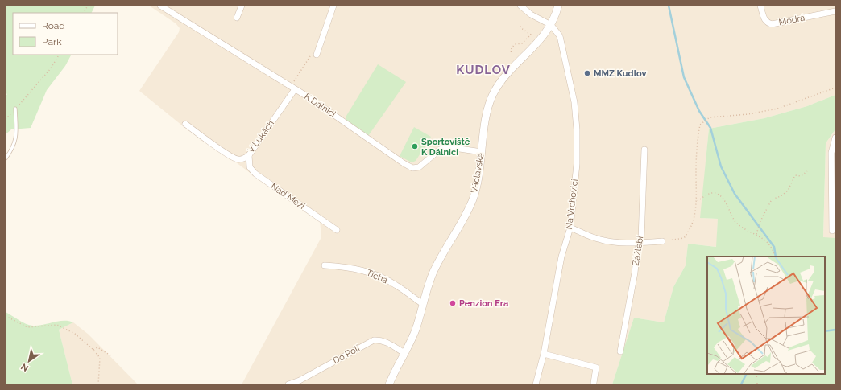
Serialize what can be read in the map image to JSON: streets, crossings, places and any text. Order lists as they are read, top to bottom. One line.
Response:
{"streets":{"street":["Modrá","K Dálnici","V Lukách","Václavská","Nad Mezí","Na Vrchovici","Zážlebí","Tichá","Do Polí"]},"crossings":[["K Dálnici","V Lukách"],["K Dálnici","Václavská"],["V Lukách","Nad Mezí"],["Václavská","Na Vrchovici"],["Václavská","Tichá"],["Václavská","Do Polí"]],"districts":["KUDLOV"],"places":["MMZ Kudlov","Sportoviště K Dálnici","Penzion Era"],"legend":["Road","Park"],"north":"bottom left"}
